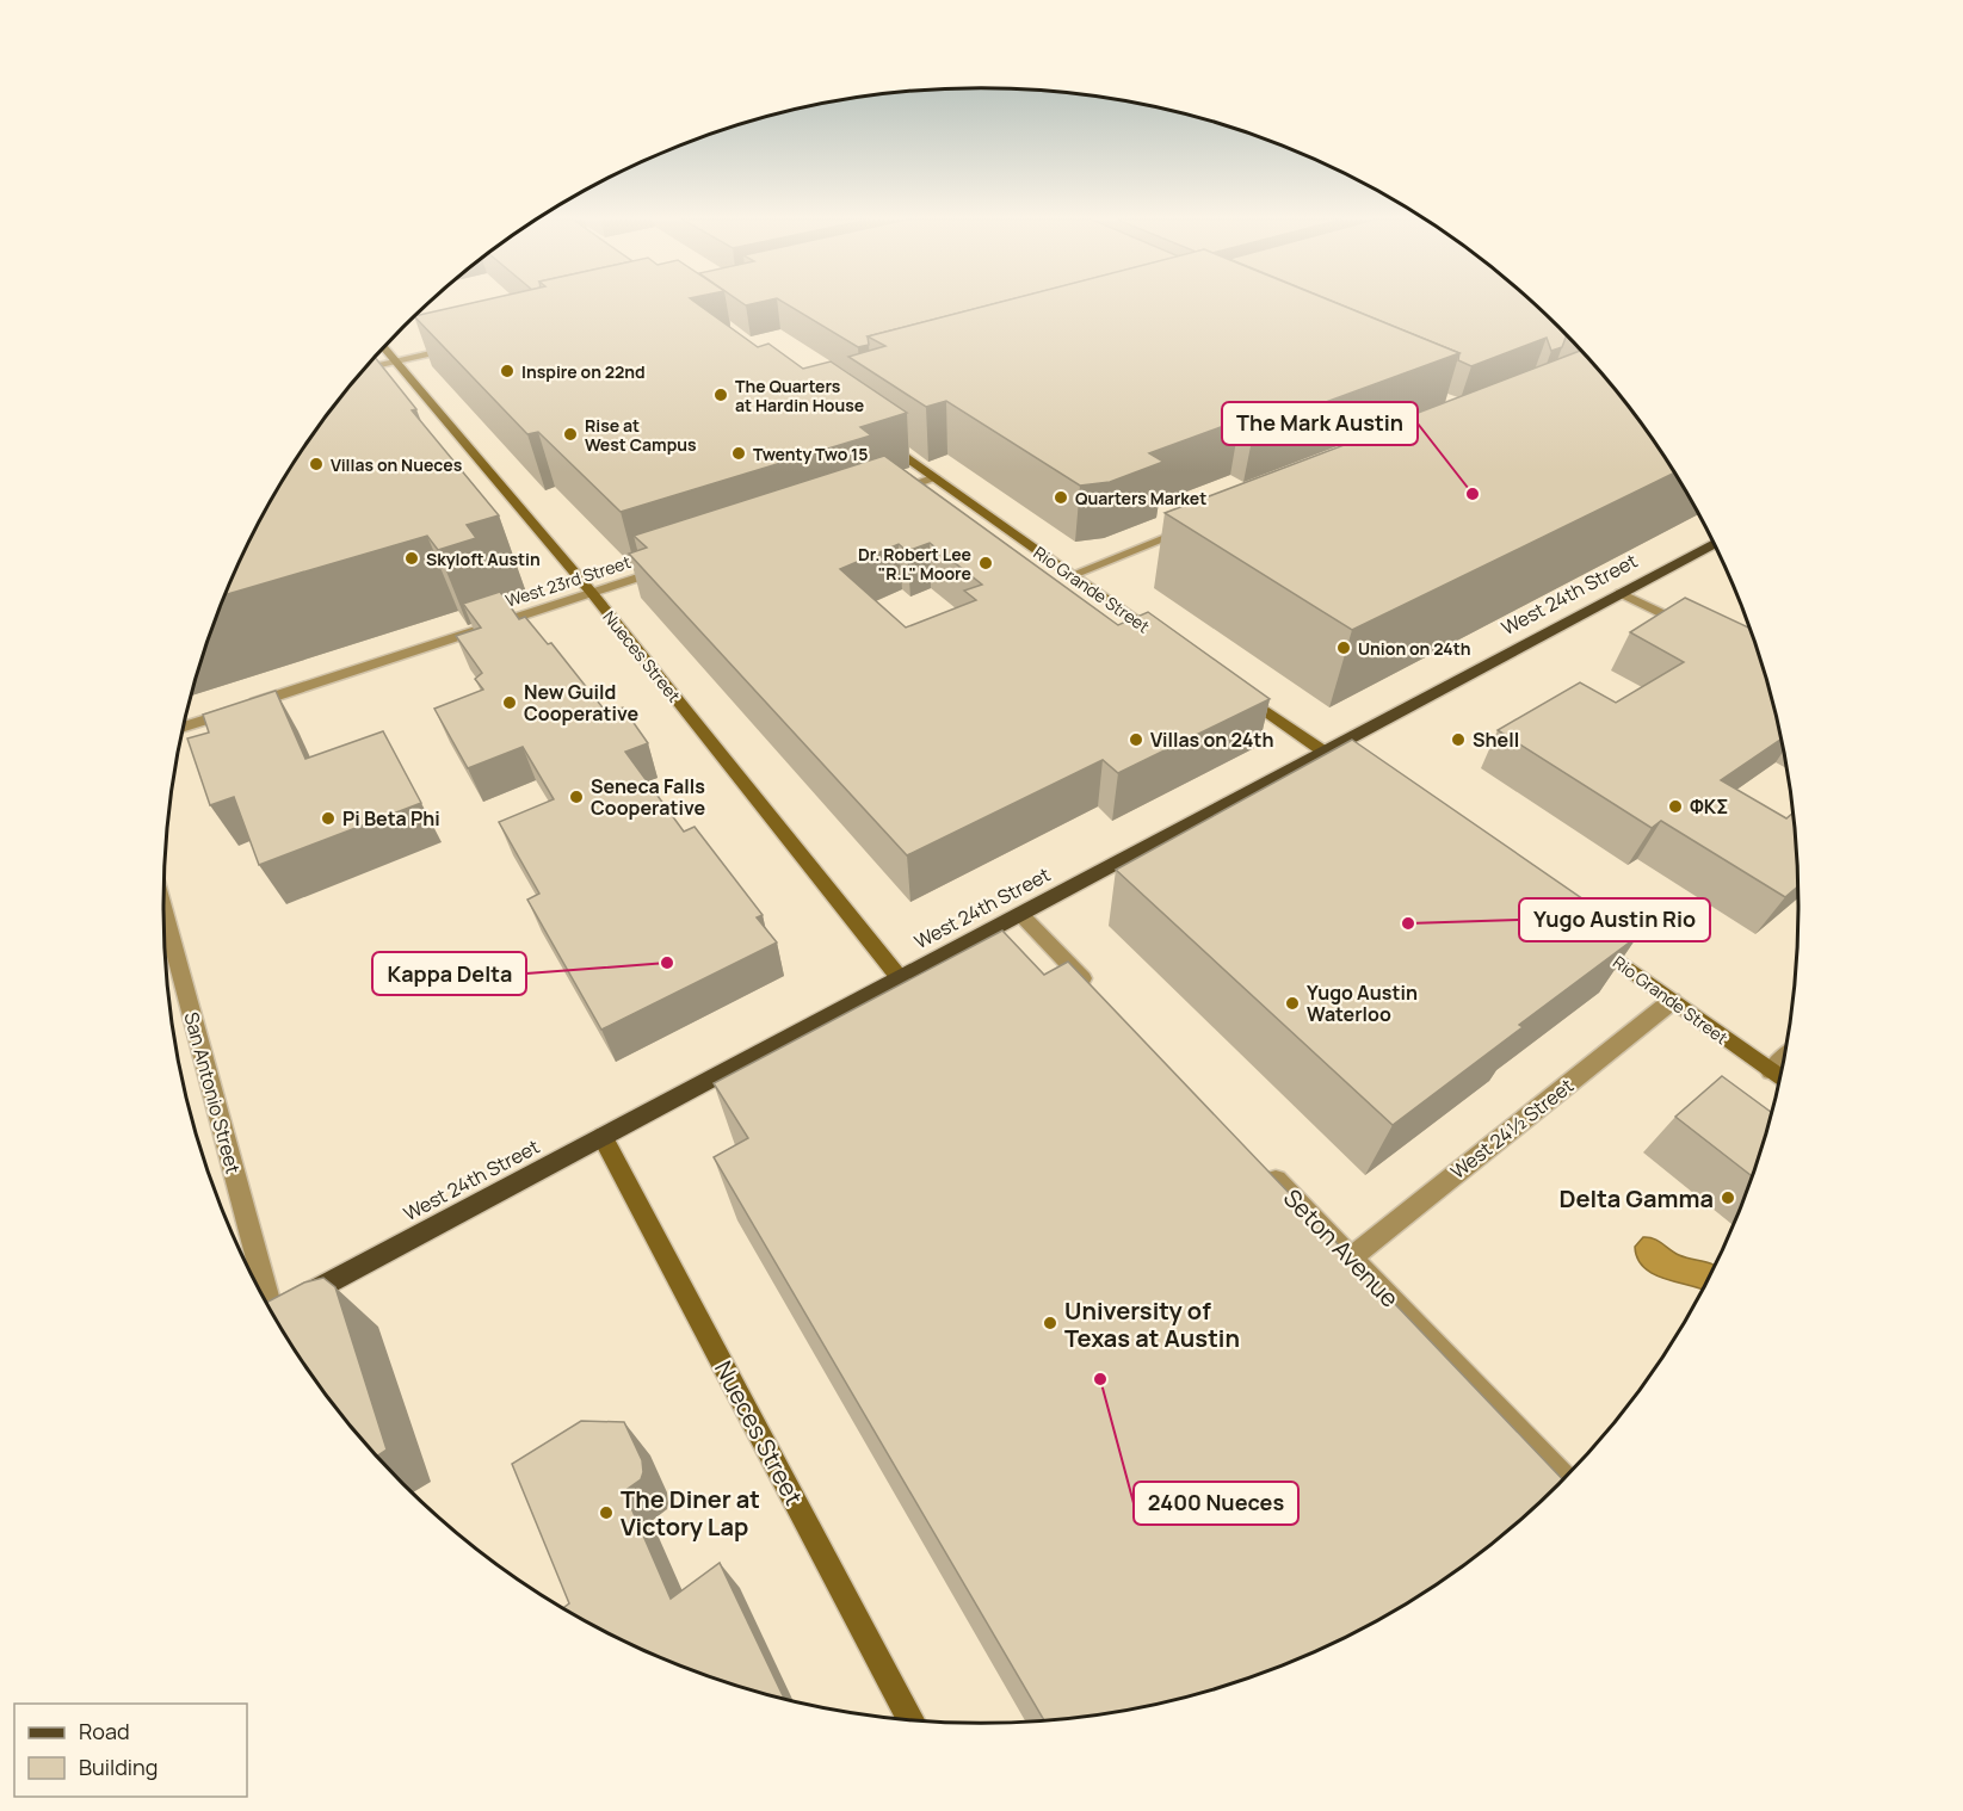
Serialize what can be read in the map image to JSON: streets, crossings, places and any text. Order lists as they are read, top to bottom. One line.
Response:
{"streets":{"main road":["West 24th Street"],"street":["West 23rd Street","Rio Grande Street","Nueces Street","San Antonio Street","West 24½ Street","Seton Avenue"]},"crossings":[["West 23rd Street","Nueces Street"],["Rio Grande Street","West 24½ Street"],["West 24th Street","Nueces Street"],["West 24½ Street","Seton Avenue"]],"places":["Inspire on 22nd","The Quarters at Hardin House","Rise at West Campus","Twenty Two 15","Villas on Nueces","The Mark Austin","Quarters Market","Skyloft Austin","Dr. Robert Lee \"R.L\" Moore","Union on 24th","New Guild Cooperative","Villas on 24th","Shell","Seneca Falls Cooperative","ΦΚΣ","Pi Beta Phi","Yugo Austin Rio","Kappa Delta","Yugo Austin Waterloo","Delta Gamma","University of Texas at Austin","2400 Nueces","The Diner at Victory Lap"],"legend":["Road","Building"]}
